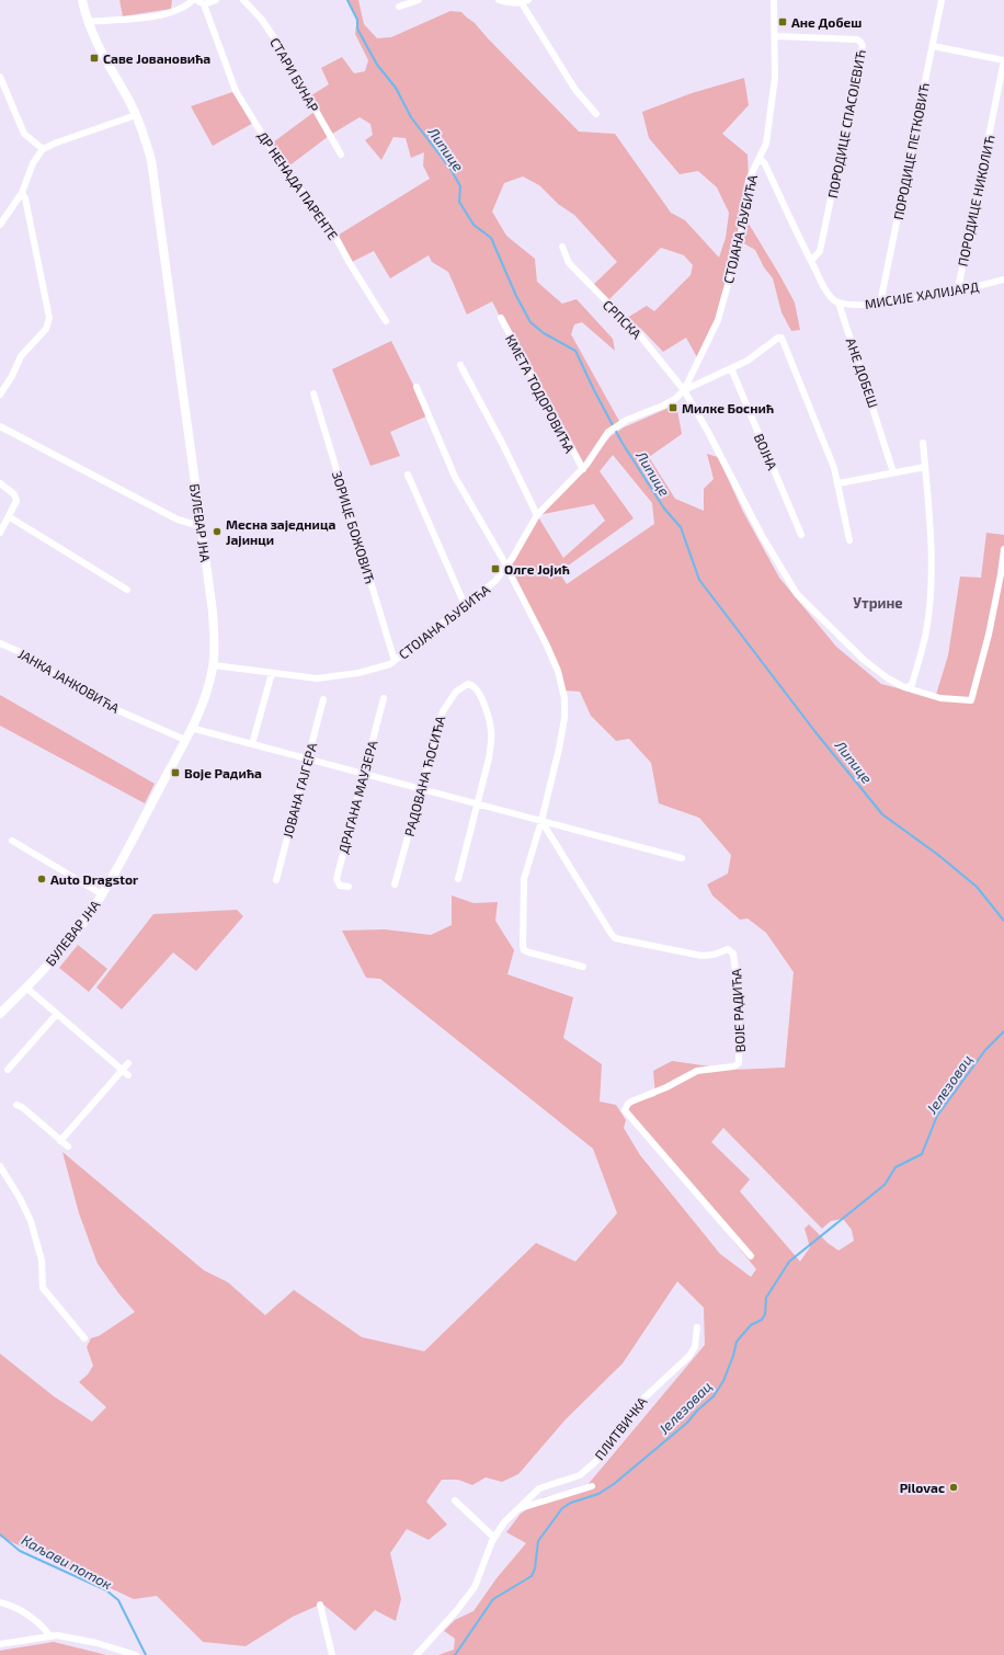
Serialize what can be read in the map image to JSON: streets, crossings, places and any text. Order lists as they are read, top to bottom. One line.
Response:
{"streets":{"main road":["БУЛЕВАР ЈНА"],"street":["СТАРИ БУНАР","ПОРОДИЦЕ СПАСОЈЕВИЋ","ПОРОДИЦЕ ПЕТКОВИЋ","ДР НЕНАДА ПАРЕНТЕ","ПОРОДИЦЕ НИКОЛИЋ","СТОЈАНА ЉУБИЋА","МИСИЈЕ ХАЛИЈАРД","СРПСКА","АНЕ ДОБЕШ","КМЕТА ТОДОРОВИЋА","ВОЈНА","ЗОРИЦЕ БОЖОВИЋ","ЈАНКА ЈАНКОВИЋА","РАДОВАНА ЋОСИЋА","ЈОВАНА ГАЈГЕРА","ДРАГАНА МАУЗЕРА","ВОЈЕ РАДИЋА","ПЛИТВИЧКА"]},"crossings":[["ПОРОДИЦЕ СПАСОЈЕВИЋ","СТОЈАНА ЉУБИЋА"],["ПОРОДИЦЕ СПАСОЈЕВИЋ","АНЕ ДОБЕШ"],["ПОРОДИЦЕ ПЕТКОВИЋ","МИСИЈЕ ХАЛИЈАРД"],["ПОРОДИЦЕ НИКОЛИЋ","МИСИЈЕ ХАЛИЈАРД"],["СТОЈАНА ЉУБИЋА","СРПСКА"],["СТОЈАНА ЉУБИЋА","АНЕ ДОБЕШ"],["СТОЈАНА ЉУБИЋА","КМЕТА ТОДОРОВИЋА"],["СТОЈАНА ЉУБИЋА","БУЛЕВАР ЈНА"],["СТОЈАНА ЉУБИЋА","ЗОРИЦЕ БОЖОВИЋ"],["МИСИЈЕ ХАЛИЈАРД","АНЕ ДОБЕШ"],["БУЛЕВАР ЈНА","ЈАНКА ЈАНКОВИЋА"]],"districts":["Утрине"],"water":["Липице","Јелезовац","Каљави поток"],"places":{"transit":["Ане Добеш","Саве Јовановића","Милке Боснић","Олге Јојић","Воје Радића"],"other":["Месна заједница Јајинци","Auto Dragstor","Pilovac"]}}
